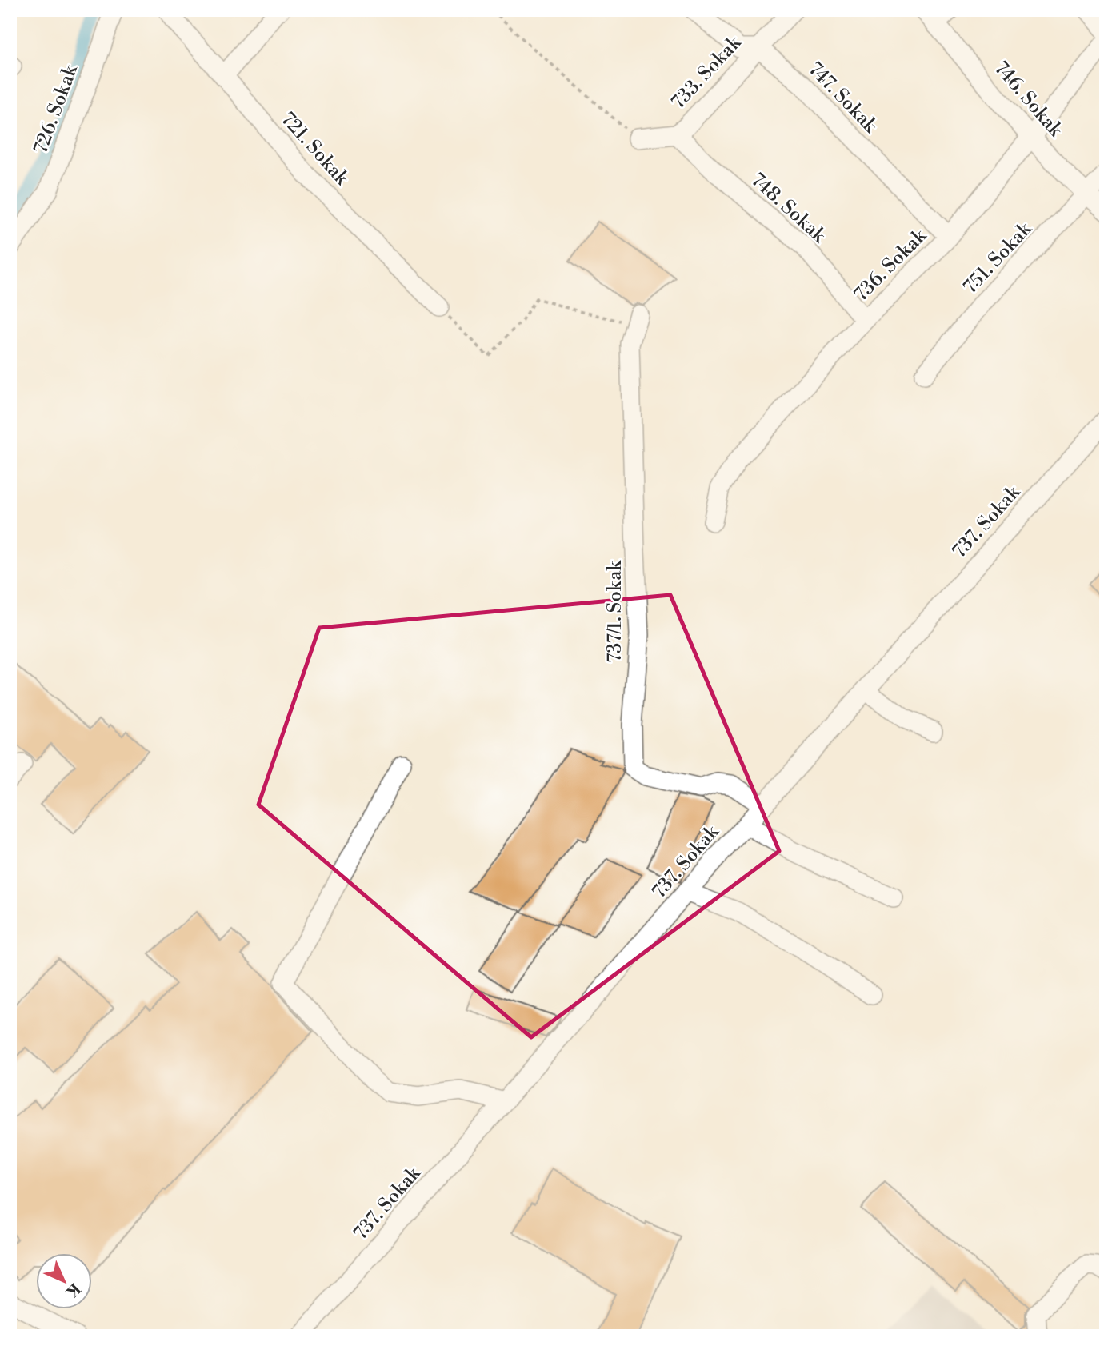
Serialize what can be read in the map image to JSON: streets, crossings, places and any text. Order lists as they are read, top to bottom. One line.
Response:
{"streets":{"street":["733. Sokak","747. Sokak","746. Sokak","726. Sokak","721. Sokak","748. Sokak","751. Sokak","736. Sokak","737. Sokak","737/1. Sokak"]},"crossings":[["733. Sokak","747. Sokak"],["733. Sokak","748. Sokak"],["747. Sokak","736. Sokak"],["746. Sokak","751. Sokak"],["746. Sokak","736. Sokak"],["748. Sokak","736. Sokak"],["737. Sokak","737/1. Sokak"]],"north":"bottom right"}
